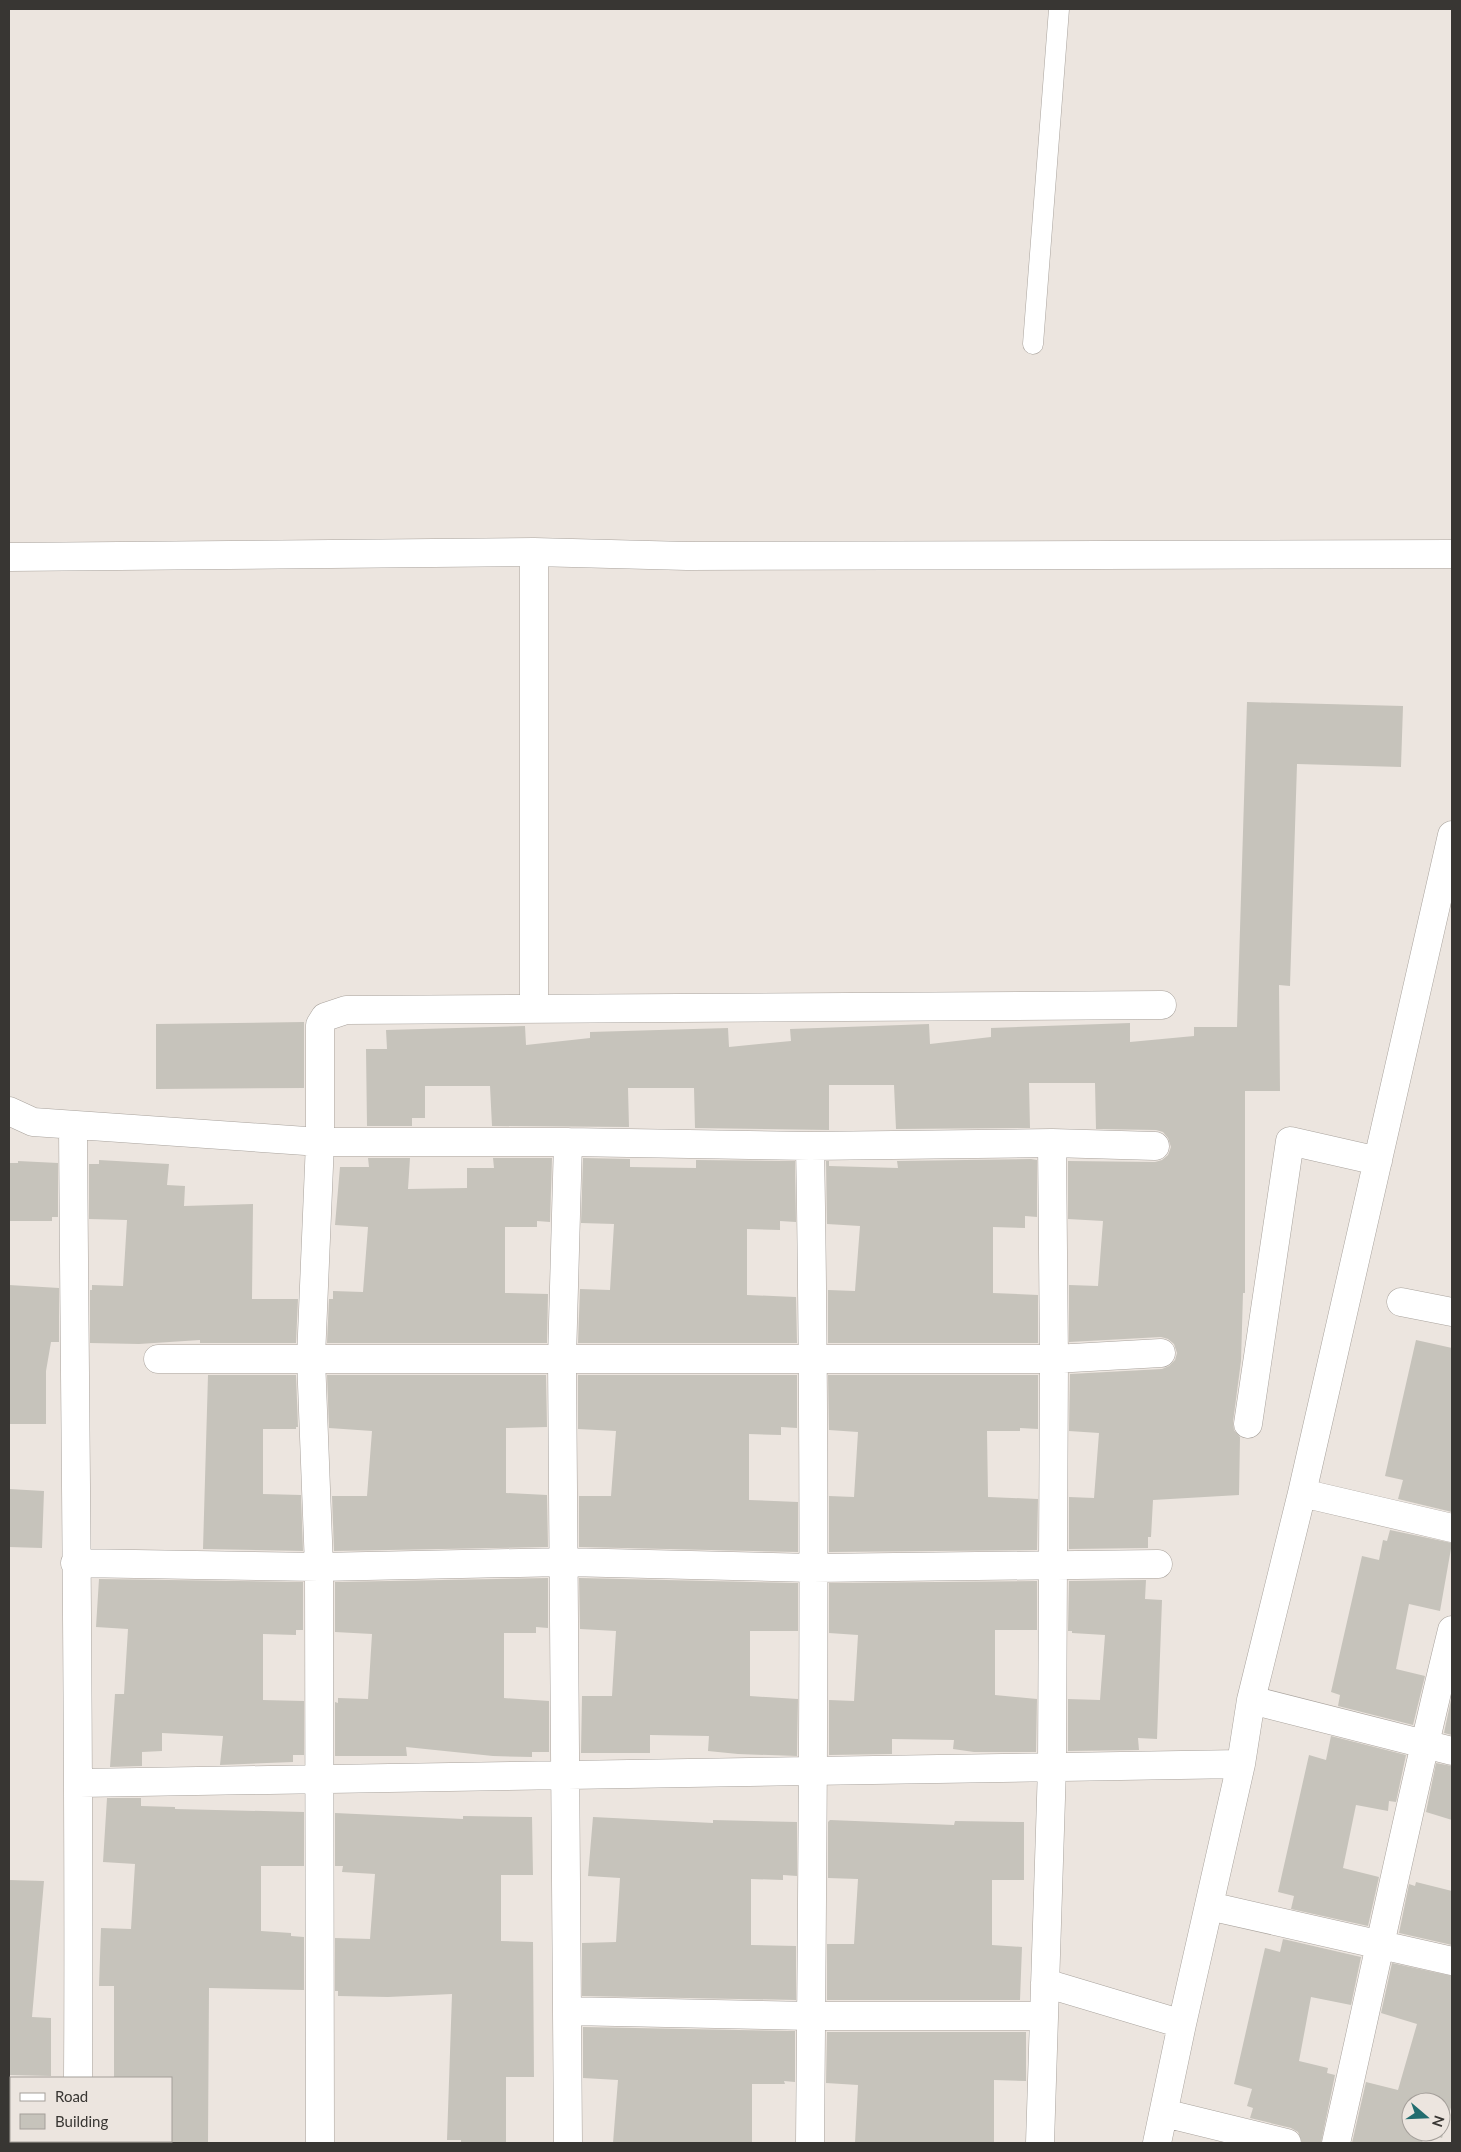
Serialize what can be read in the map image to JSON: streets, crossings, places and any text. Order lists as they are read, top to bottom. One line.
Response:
{"legend":["Road","Building"],"north":"right"}
